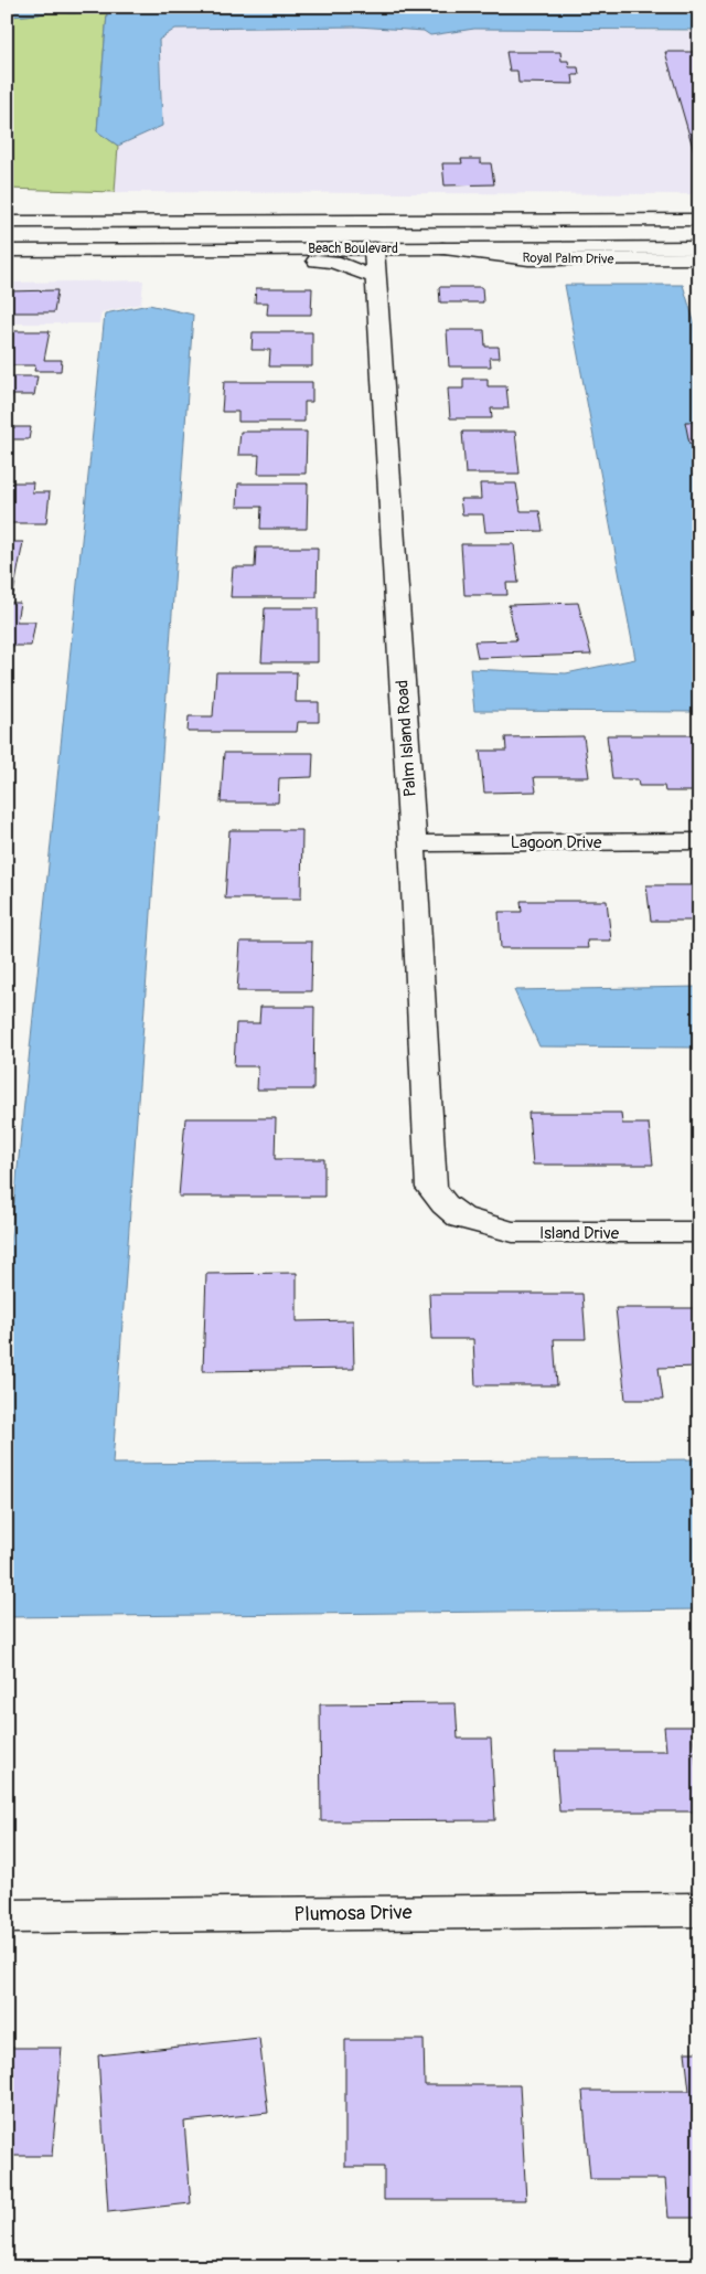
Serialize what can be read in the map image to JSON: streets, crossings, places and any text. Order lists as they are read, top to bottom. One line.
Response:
{"streets":{"main road":["Beach Boulevard","Royal Palm Drive","Palm Island Road","Lagoon Drive","Island Drive","Plumosa Drive"]},"crossings":[["Beach Boulevard","Royal Palm Drive"],["Beach Boulevard","Palm Island Road"],["Palm Island Road","Lagoon Drive"],["Palm Island Road","Island Drive"]]}
